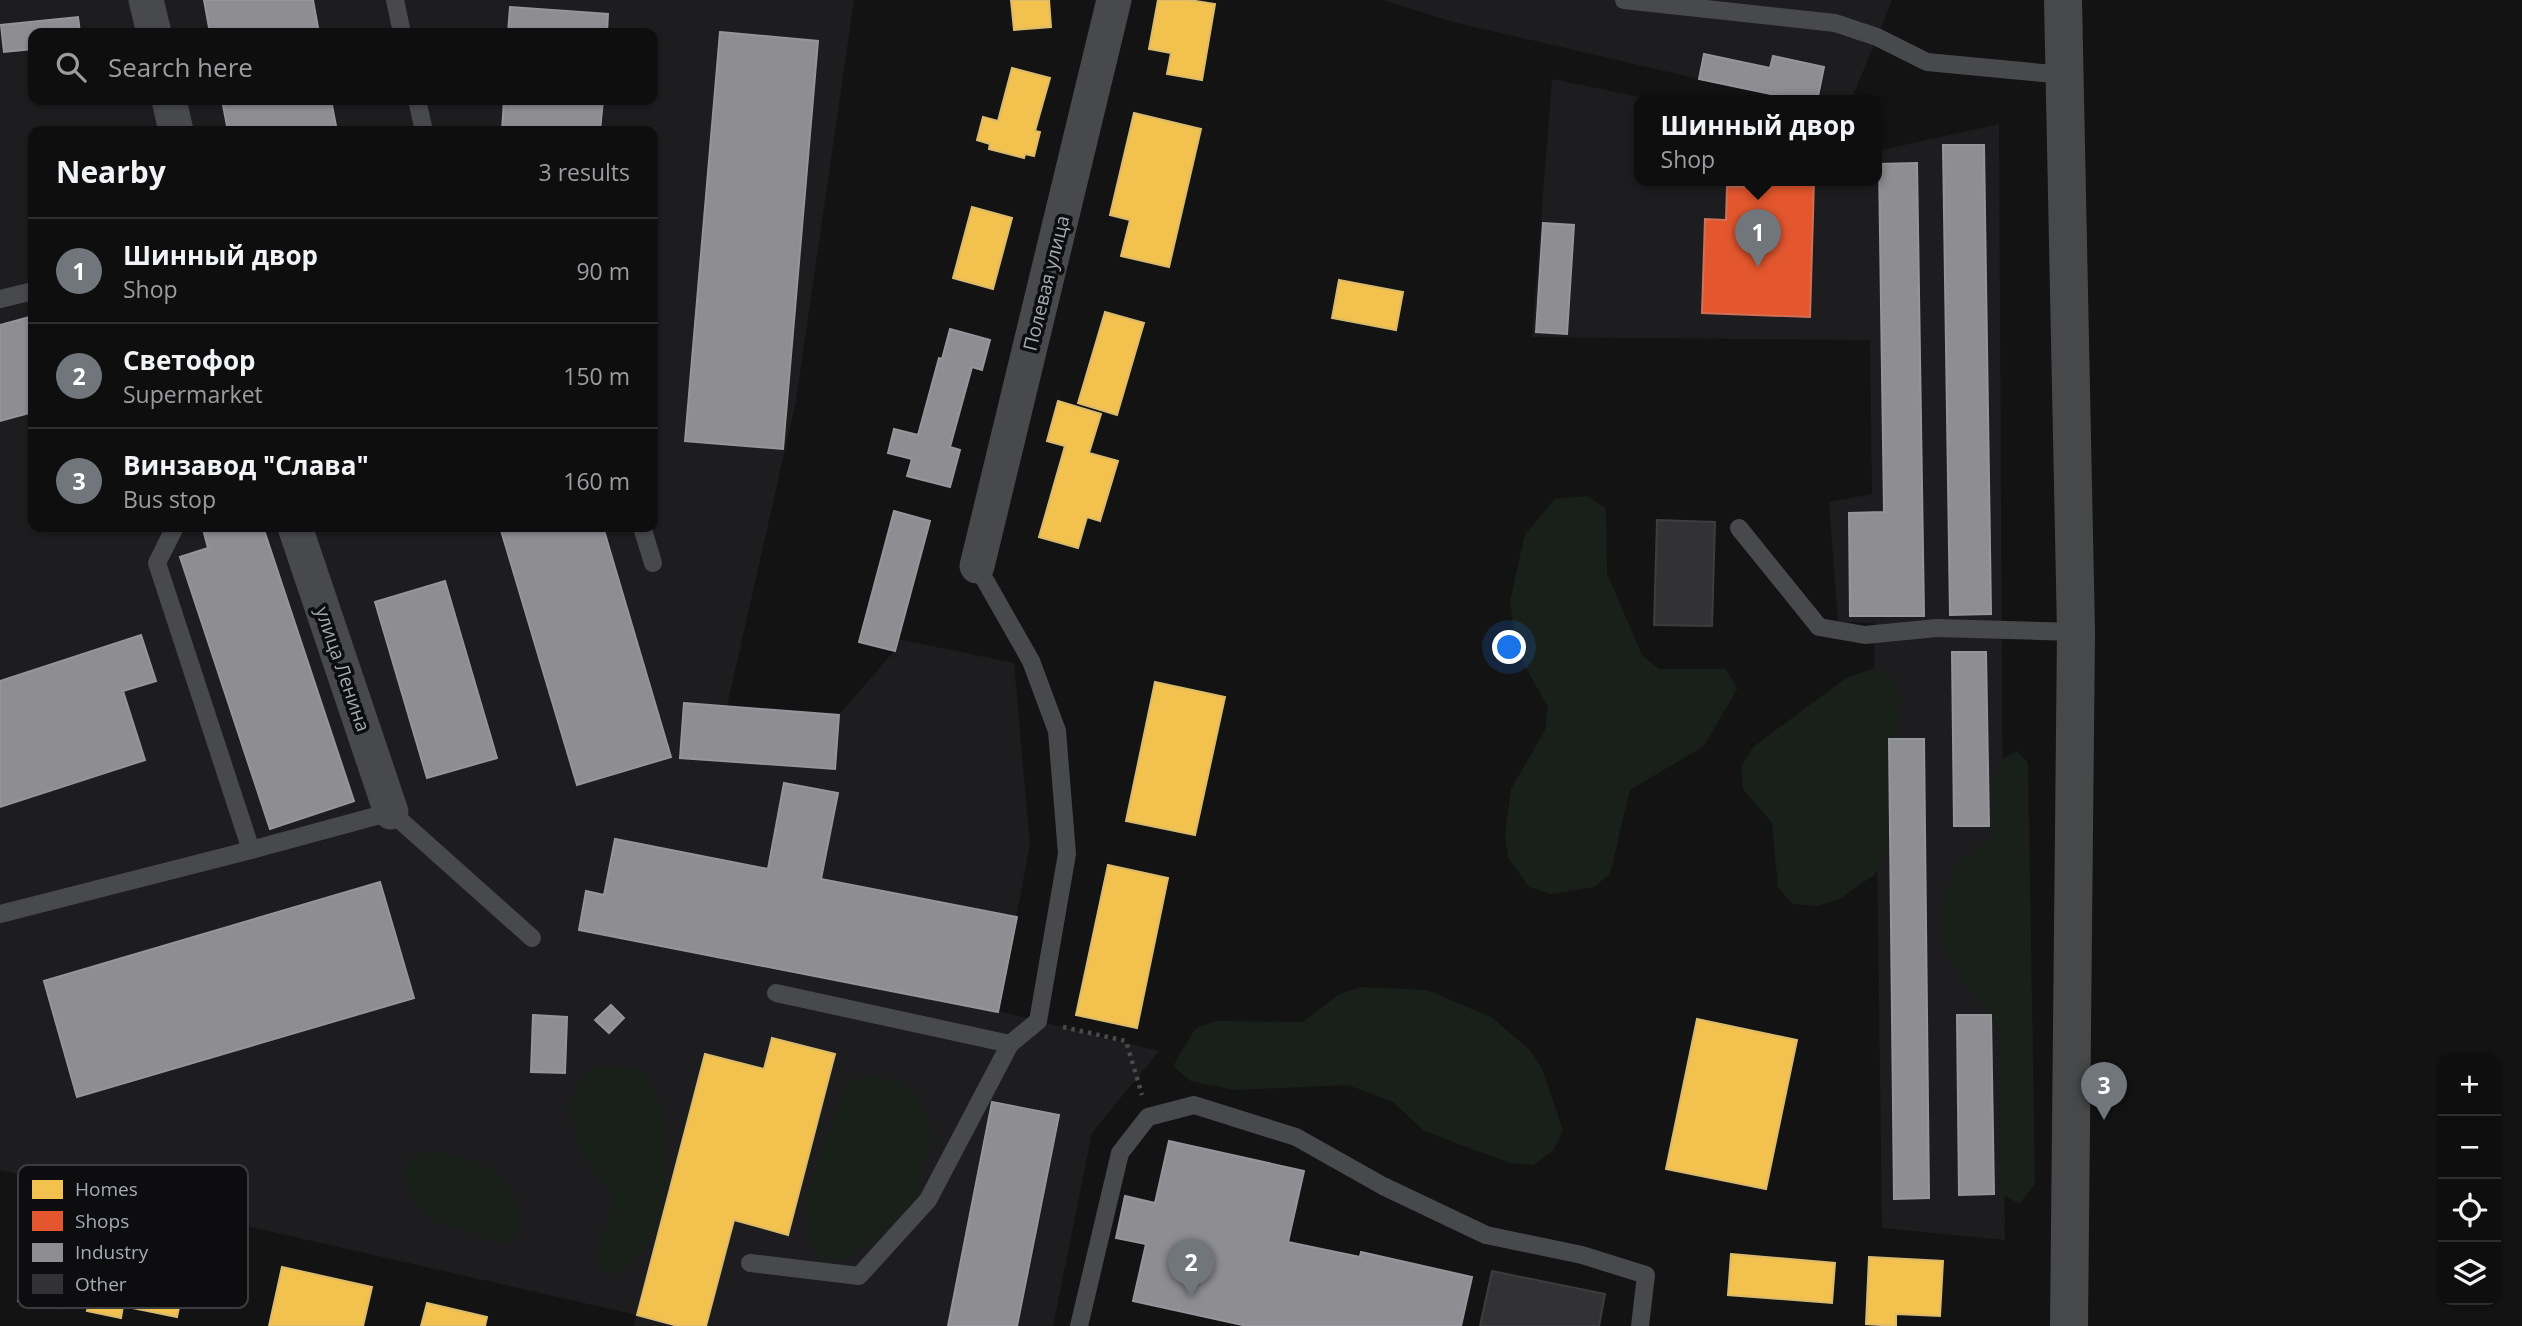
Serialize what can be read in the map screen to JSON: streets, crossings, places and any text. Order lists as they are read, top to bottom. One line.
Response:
{"streets":{"street":["Полевая улица","улица Ленина"]},"legend":["Homes","Shops","Industry","Other"],"page":{"search":"Search here","popup":["Шинный двор","Shop"],"heading":["Nearby","3 results"],"pins":["1","3","2"],"list":[{"mark":"1","name":"Шинный двор","note":"Shop","value":"90 m"},{"mark":"2","name":"Светофор","note":"Supermarket","value":"150 m"},{"mark":"3","name":"Винзавод \"Слава\"","note":"Bus stop","value":"160 m"}],"map_buttons":["+","−"]}}
